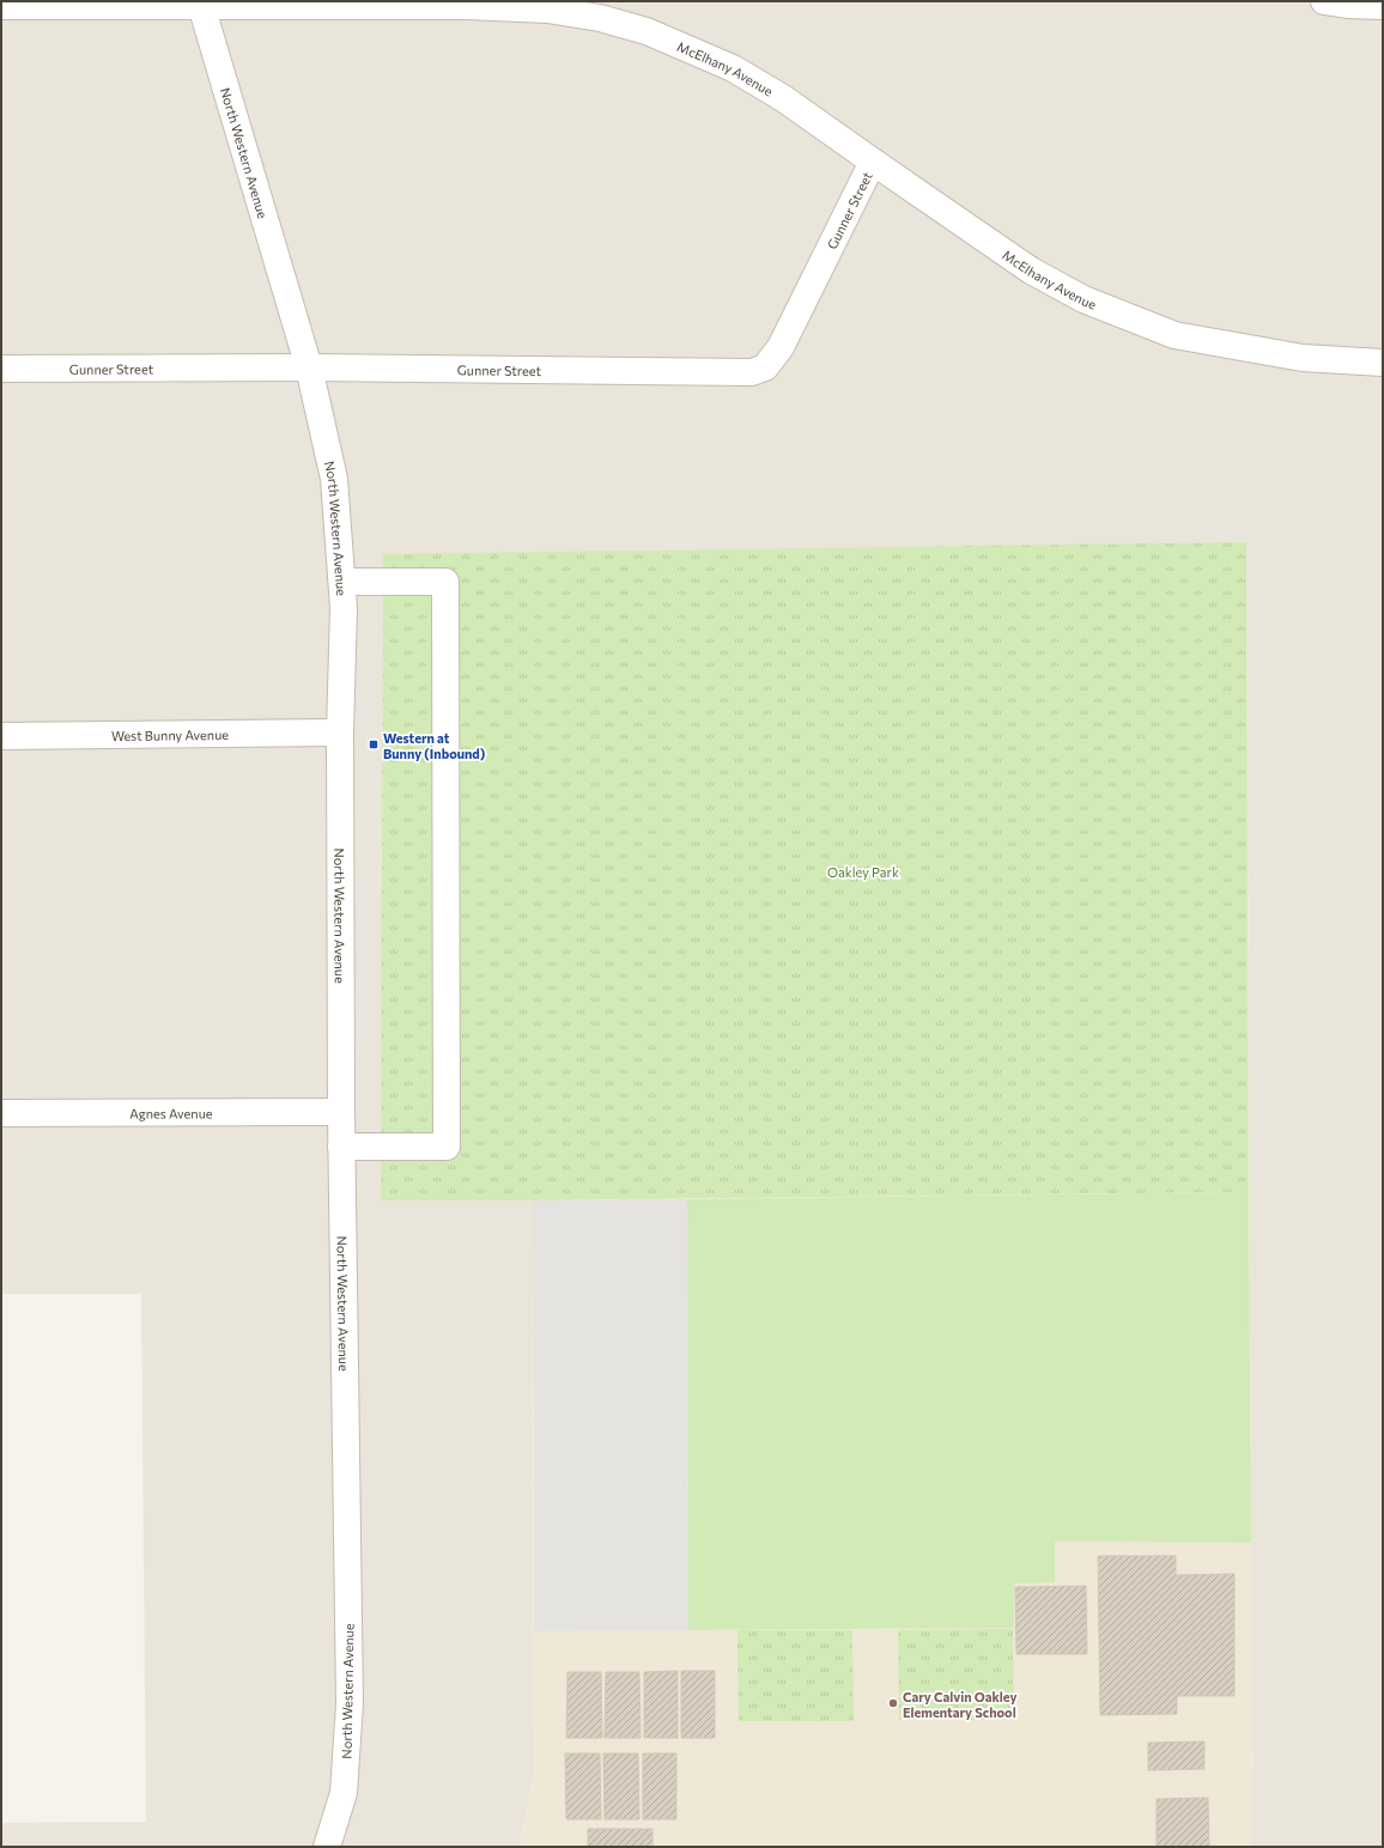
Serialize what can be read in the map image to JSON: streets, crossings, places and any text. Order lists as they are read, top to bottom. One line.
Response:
{"streets":{"street":["McElhany Avenue","North Western Avenue","Gunner Street","West Bunny Avenue","Agnes Avenue"]},"crossings":[["McElhany Avenue","North Western Avenue"],["McElhany Avenue","Gunner Street"],["North Western Avenue","Gunner Street"],["North Western Avenue","West Bunny Avenue"],["North Western Avenue","Agnes Avenue"]],"parks":["Oakley Park"],"places":{"transit":["Western at Bunny (Inbound)"],"other":["Cary Calvin Oakley Elementary School"]}}
